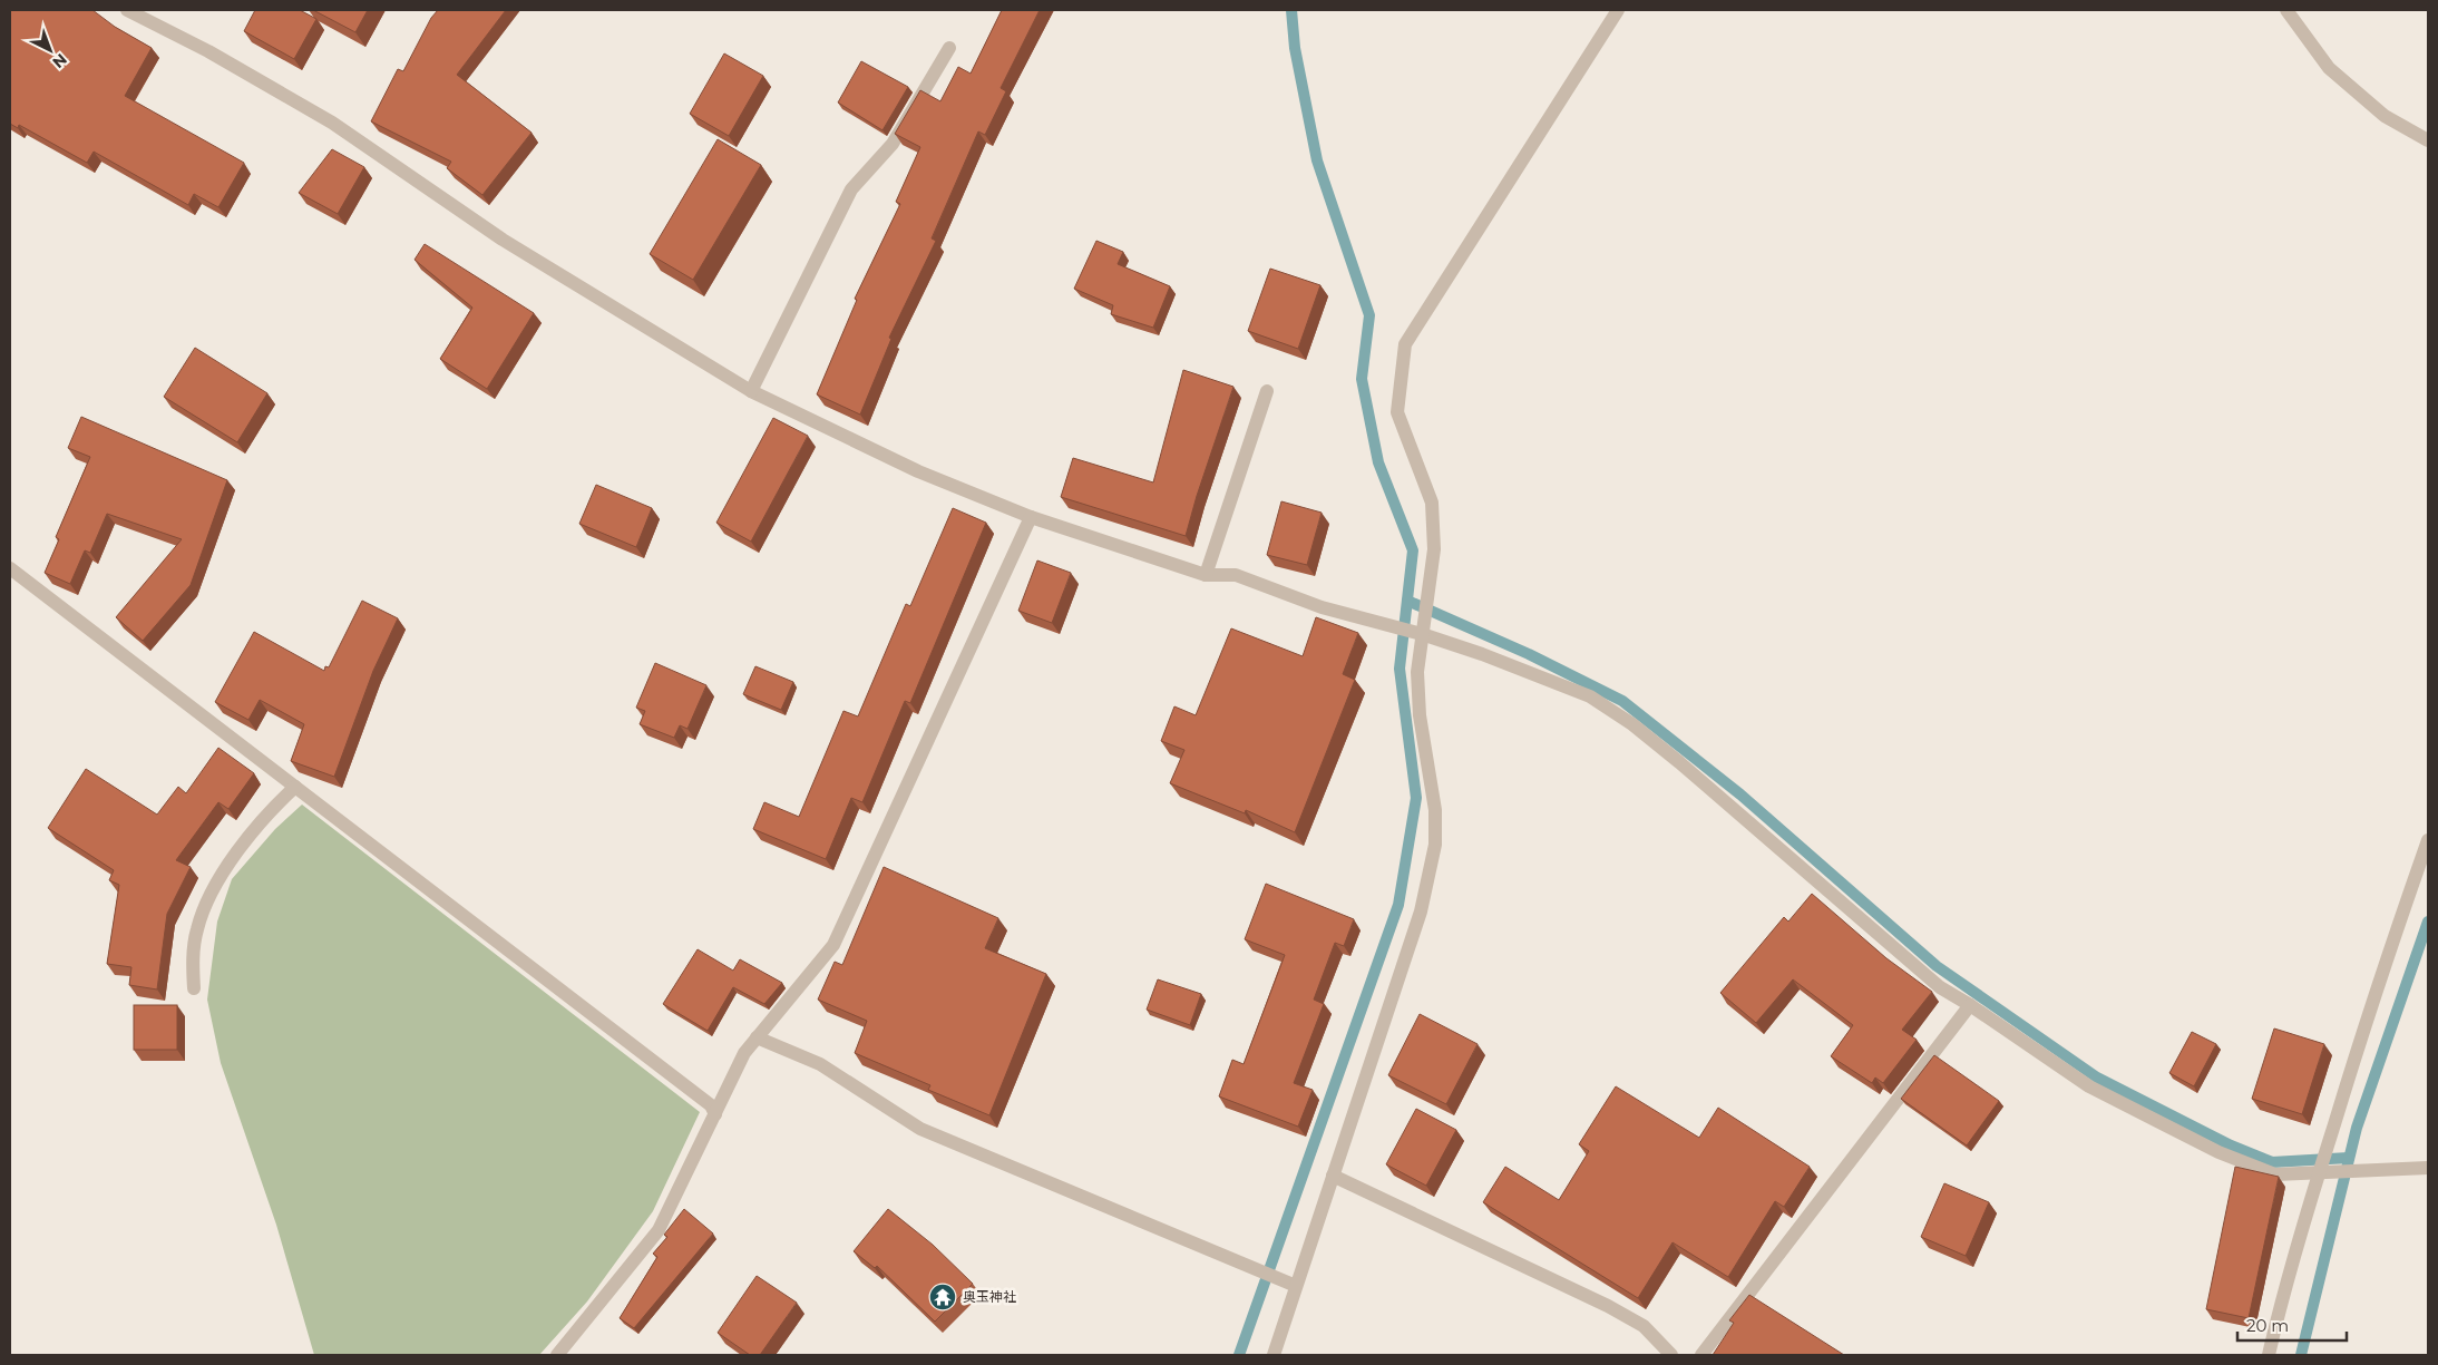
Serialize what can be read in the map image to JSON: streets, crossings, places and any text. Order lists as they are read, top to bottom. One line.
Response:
{"places":{"temple":["奥玉神社"]},"scale_bar":"20 m","north":"bottom right"}
